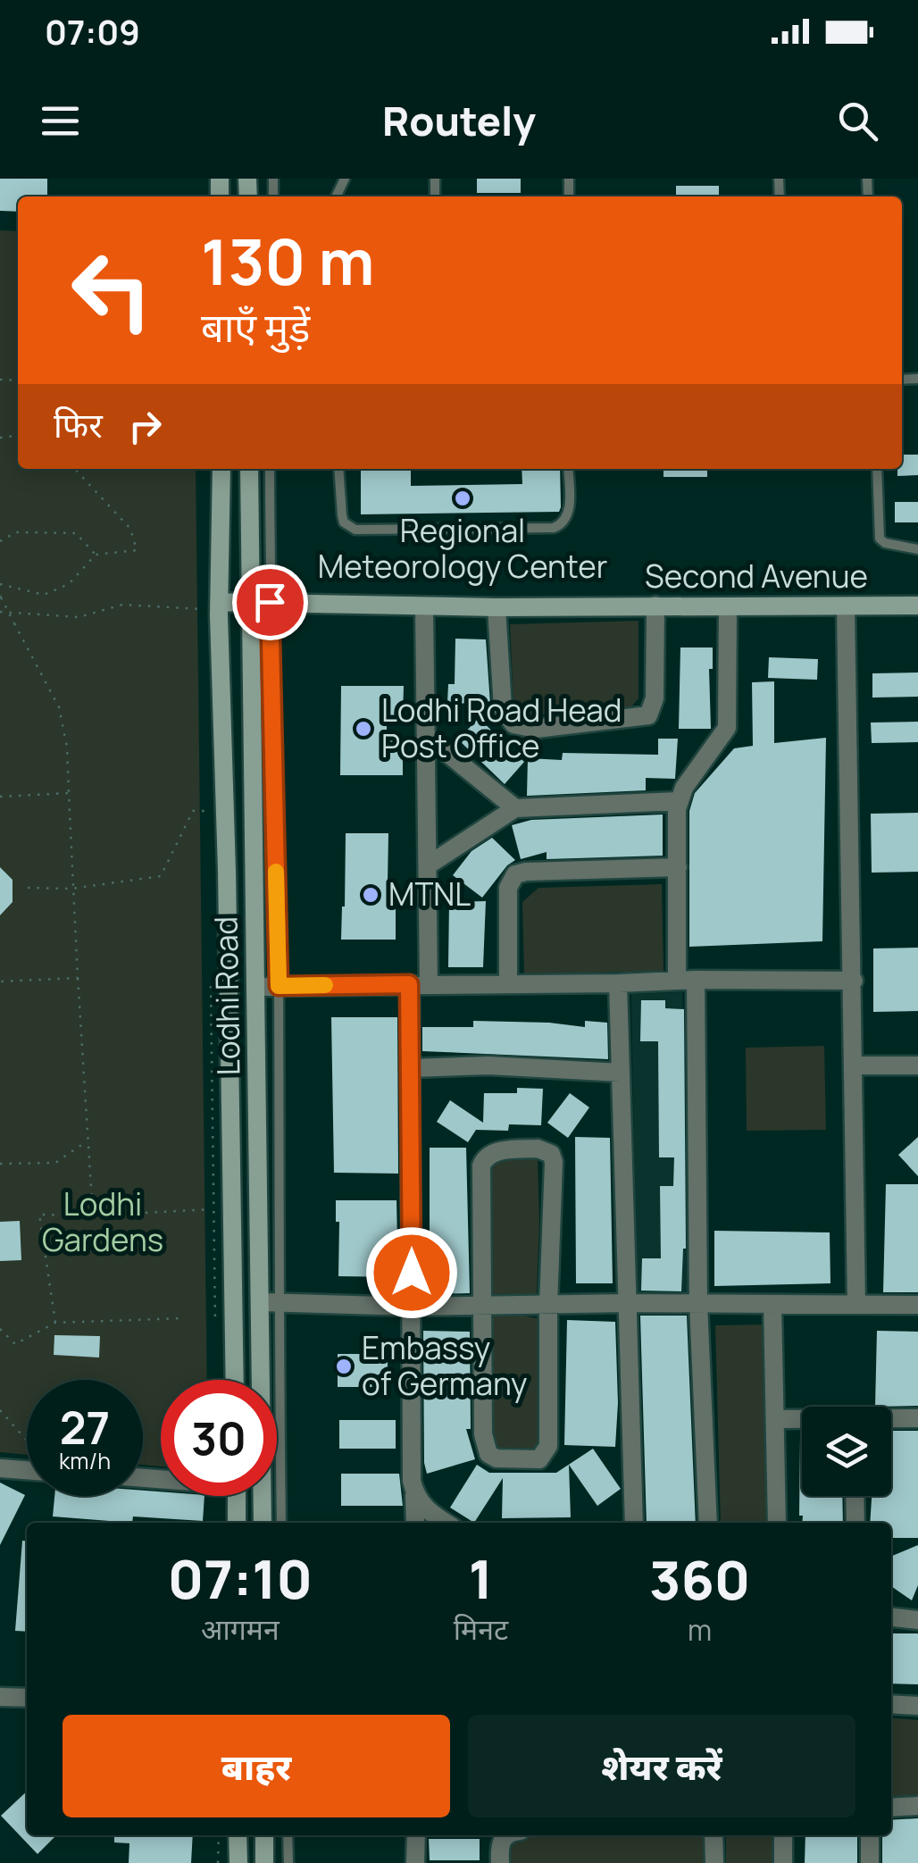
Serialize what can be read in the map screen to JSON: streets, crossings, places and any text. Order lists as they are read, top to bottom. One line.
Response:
{"streets":{"main road":["Second Avenue","Lodhi Road"]},"crossings":[["Second Avenue","Lodhi Road"]],"parks":["Lodhi Gardens"],"places":["Regional Meteorology Center","Lodhi Road Head Post Office","MTNL","Embassy of Germany"],"page":{"status":"07:09","header":"Routely","turn":["130 m","बाएँ मुड़ें"],"then":"फिर","speed":"27 km/h","limit":"30","eta":["07:10","आगमन","1","मिनट","360","m"],"buttons":["बाहर","शेयर करें"]}}
